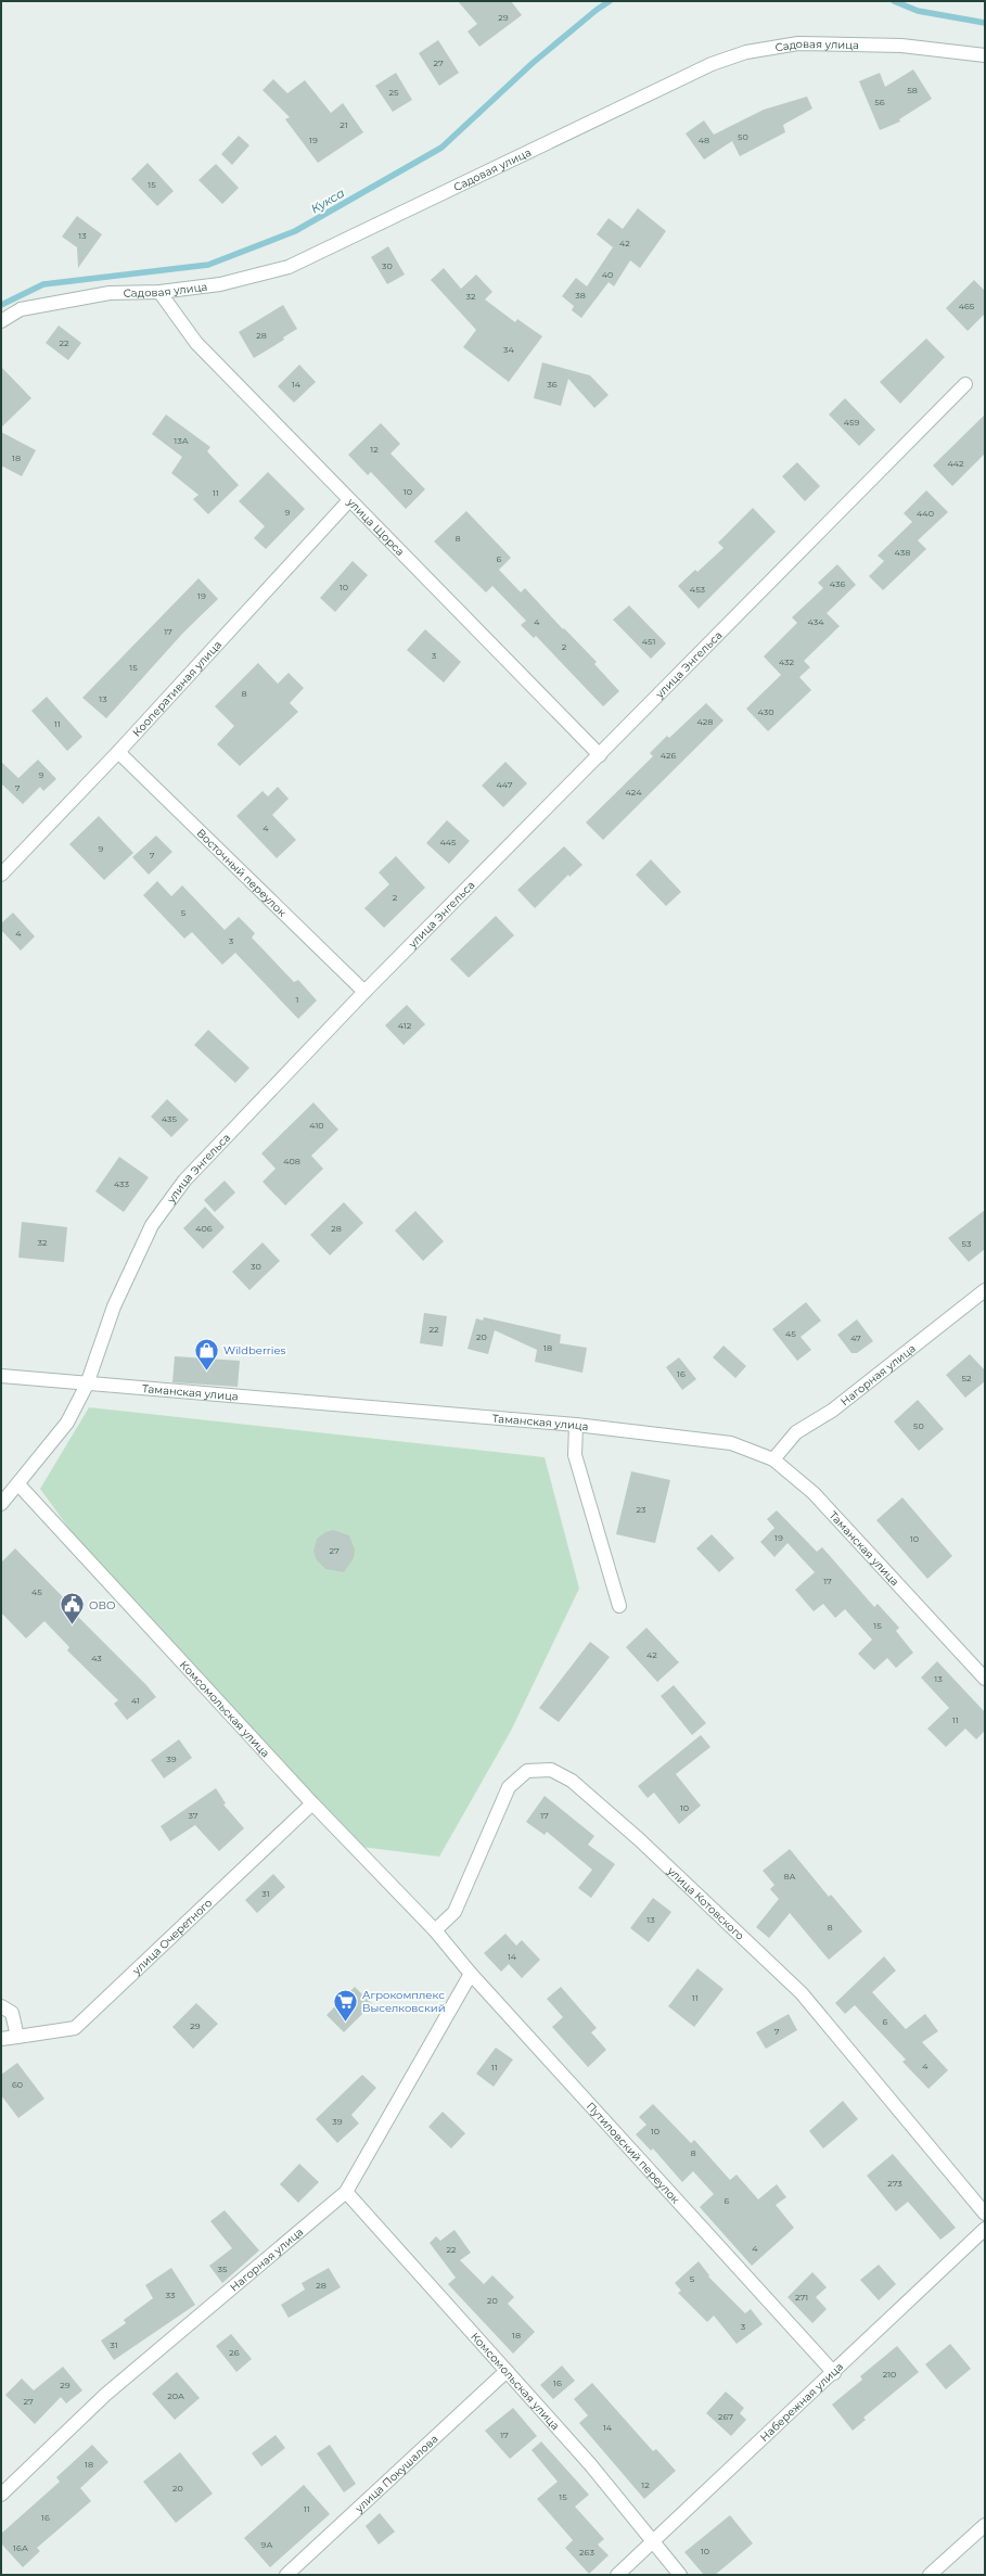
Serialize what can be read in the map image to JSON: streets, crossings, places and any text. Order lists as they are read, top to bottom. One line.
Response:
{"streets":{"street":["Садовая улица","улица Щорса","улица Энгельса","Кооперативная улица","Восточный переулок","Нагорная улица","Таманская улица","Комсомольская улица","улица Котовского","улица Очеретного","Путиловский переулок","Набережная улица","улица Покушалова"]},"crossings":[["Садовая улица","улица Щорса"],["улица Щорса","улица Энгельса"],["улица Щорса","Кооперативная улица"],["улица Энгельса","Восточный переулок"],["улица Энгельса","Таманская улица"],["улица Энгельса","Комсомольская улица"],["Кооперативная улица","Восточный переулок"],["Нагорная улица","Таманская улица"],["Нагорная улица","Комсомольская улица"],["Нагорная улица","Путиловский переулок"],["Комсомольская улица","улица Котовского"],["Комсомольская улица","улица Очеретного"],["Комсомольская улица","Путиловский переулок"],["Комсомольская улица","Набережная улица"],["Комсомольская улица","улица Покушалова"],["улица Котовского","Путиловский переулок"],["Путиловский переулок","Набережная улица"]],"water":["Кукса"],"places":{"shop":["Wildberries"],"public building":["ОВО"],"supermarket":["Агрокомплекс Выселковский"]},"house_numbers":["29","27","58","25","56","21","50","19","48","15","13","42","30","40","38","32","465","28","22","34","14","36","459","13А","12","18","442","10","11","9","440","8","438","6","436","10","453","19","4","434","17","451","2","3","432","15","8","13","430","428","11","426","9","447","7","424","4","445","9","7","2","5","4","3","1","412","435","410","408","433","406","28","32","53","30","22","45","20","47","18","16","52","50","23","19","10","27","17","45","15","42","43","13","41","11","39","10","37","17","8А","31","13","8","14","11","6","29","7","4","11","60","39","10","8","273","6","4","22","35","5","28","33","271","20","3","18","31","26","210","16","29","20А","27","267","14","17","18","12","20","15","11","16","9А","16А","10","263"]}
